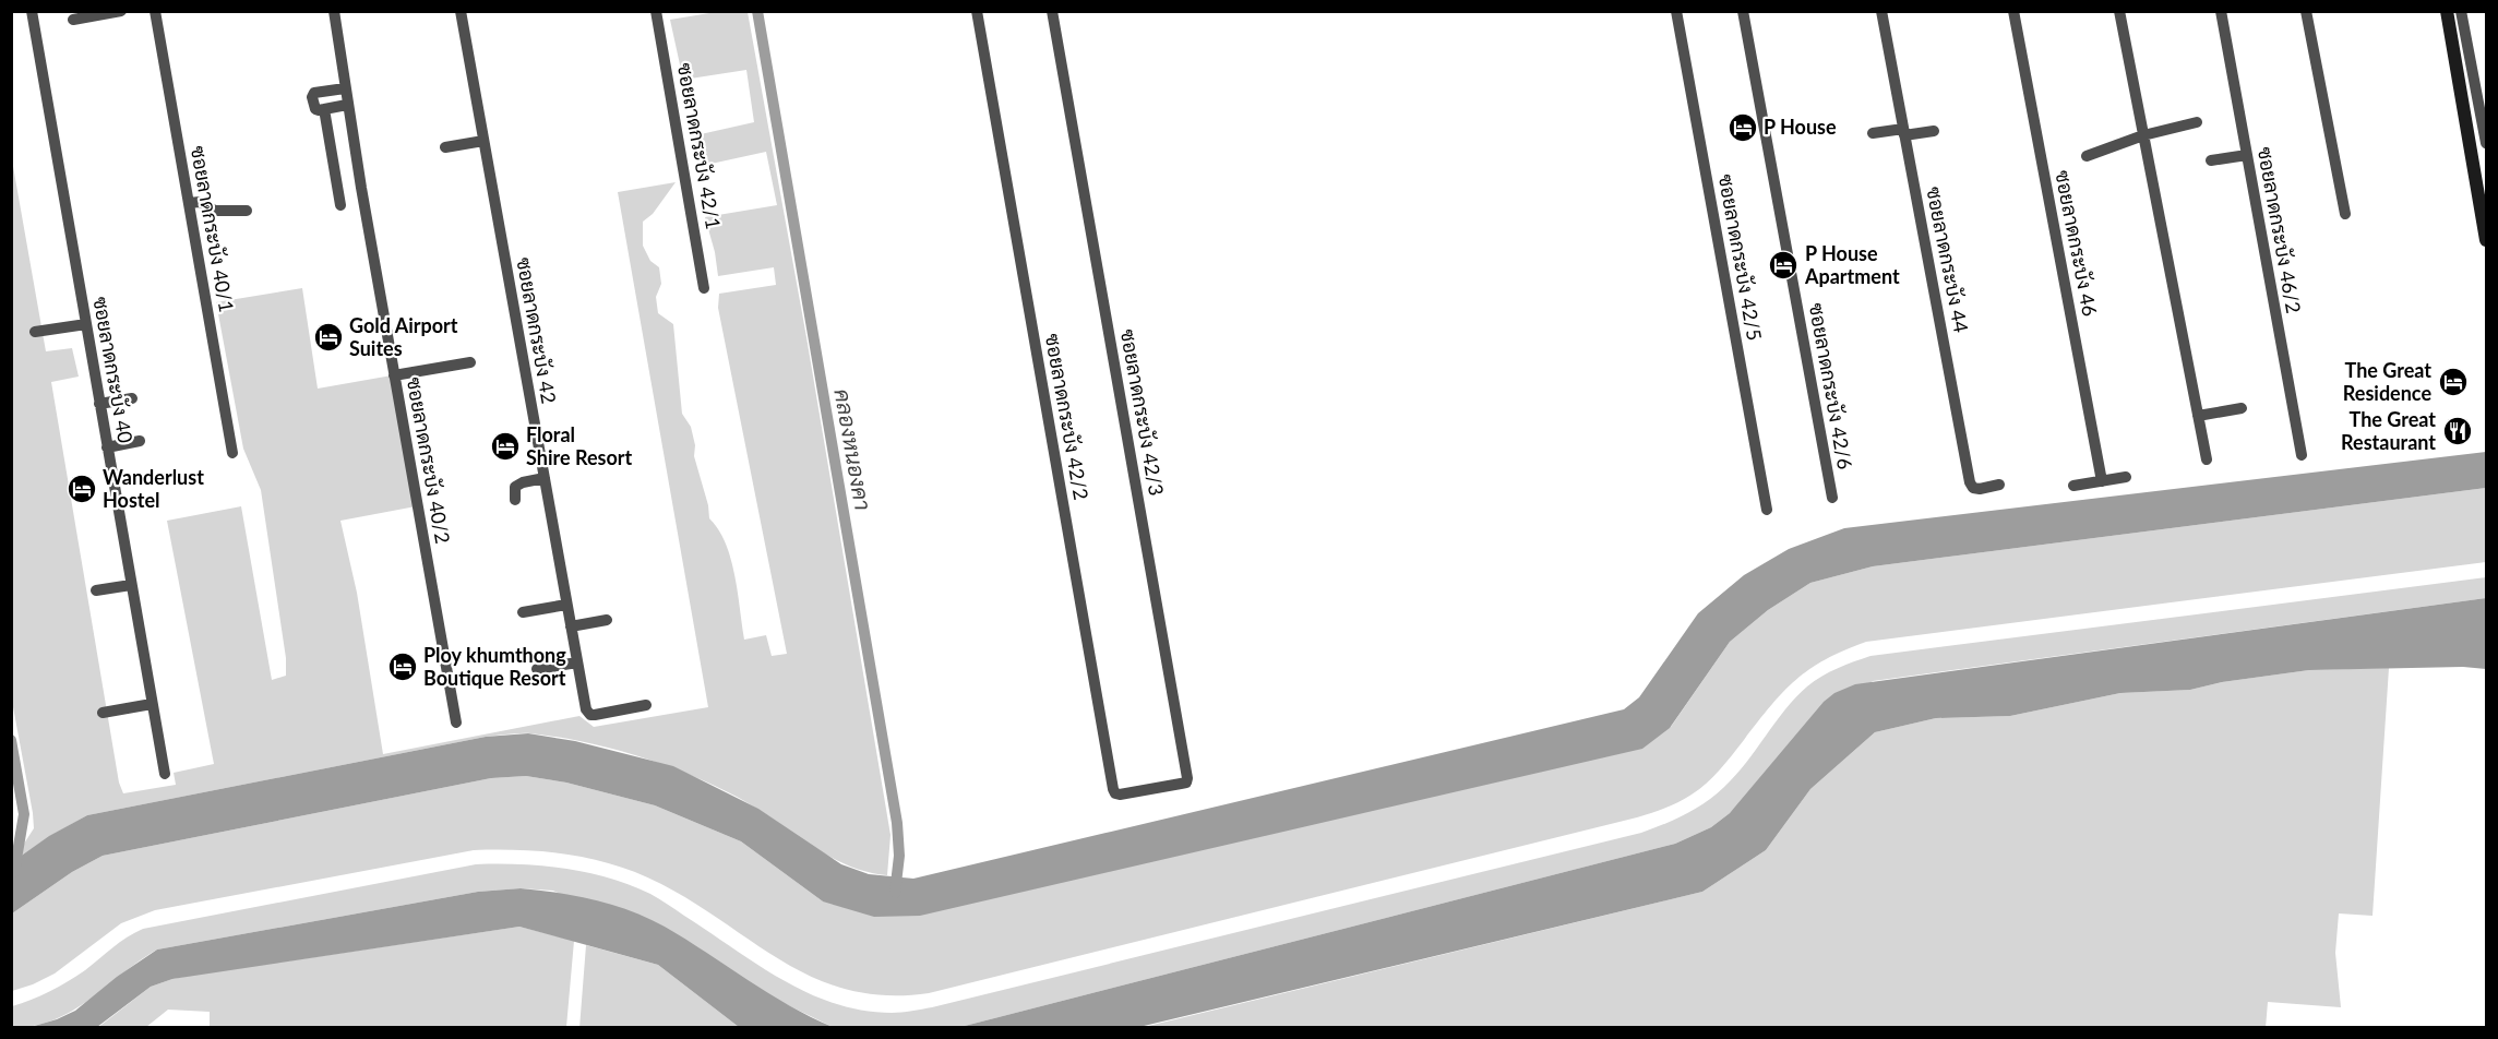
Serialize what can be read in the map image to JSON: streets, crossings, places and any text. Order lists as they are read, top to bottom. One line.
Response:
{"streets":{"street":["ซอยลาดกระบัง 42/1","ซอยลาดกระบัง 40/1","ซอยลาดกระบัง 46/2","ซอยลาดกระบัง 46","ซอยลาดกระบัง 42/5","ซอยลาดกระบัง 44","ซอยลาดกระบัง 42","ซอยลาดกระบัง 40","ซอยลาดกระบัง 42/6","ซอยลาดกระบัง 42/3","ซอยลาดกระบัง 42/2","ซอยลาดกระบัง 40/2"]},"crossings":[["ซอยลาดกระบัง 42/3","ซอยลาดกระบัง 42/2"]],"water":["คลองหนองคา"],"places":{"hotel":["P House","P House Apartment","Gold Airport Suites","The Great Residence","Floral Shire Resort","Wanderlust Hostel","Ploy khumthong Boutique Resort"],"restaurant":["The Great Restaurant"]}}
